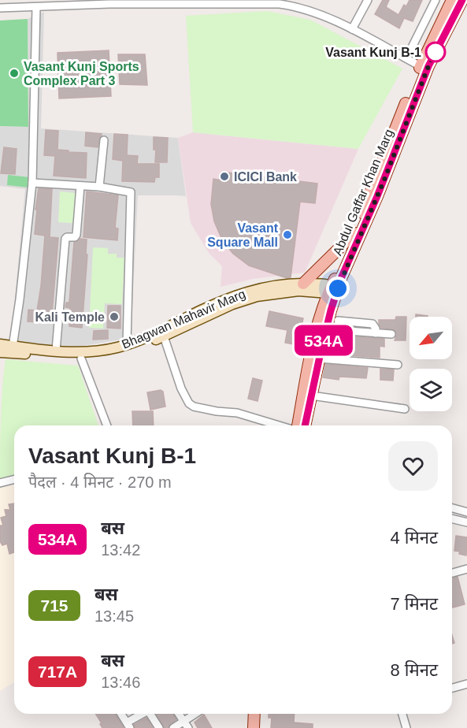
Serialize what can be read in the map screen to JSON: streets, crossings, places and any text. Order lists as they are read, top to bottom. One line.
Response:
{"streets":{"main road":["Abdul Gaffar Khan Marg"],"street":["Bhagwan Mahavir Marg"]},"crossings":[["Abdul Gaffar Khan Marg","Bhagwan Mahavir Marg"]],"places":["Vasant Kunj B-1","Vasant Kunj Sports Complex Part 3","ICICI Bank","Vasant Square Mall","Kali Temple"],"lines":["bus line 534A"],"north":"bottom left","page":{"on_map":"534A","heading":["Vasant Kunj B-1","पैदल · 4 मिनट · 270 m"],"list":[{"mark":"534A","name":"बस","note":"13:42","value":"4 मिनट"},{"mark":"715","name":"बस","note":"13:45","value":"7 मिनट"},{"mark":"717A","name":"बस","note":"13:46","value":"8 मिनट"}]}}
